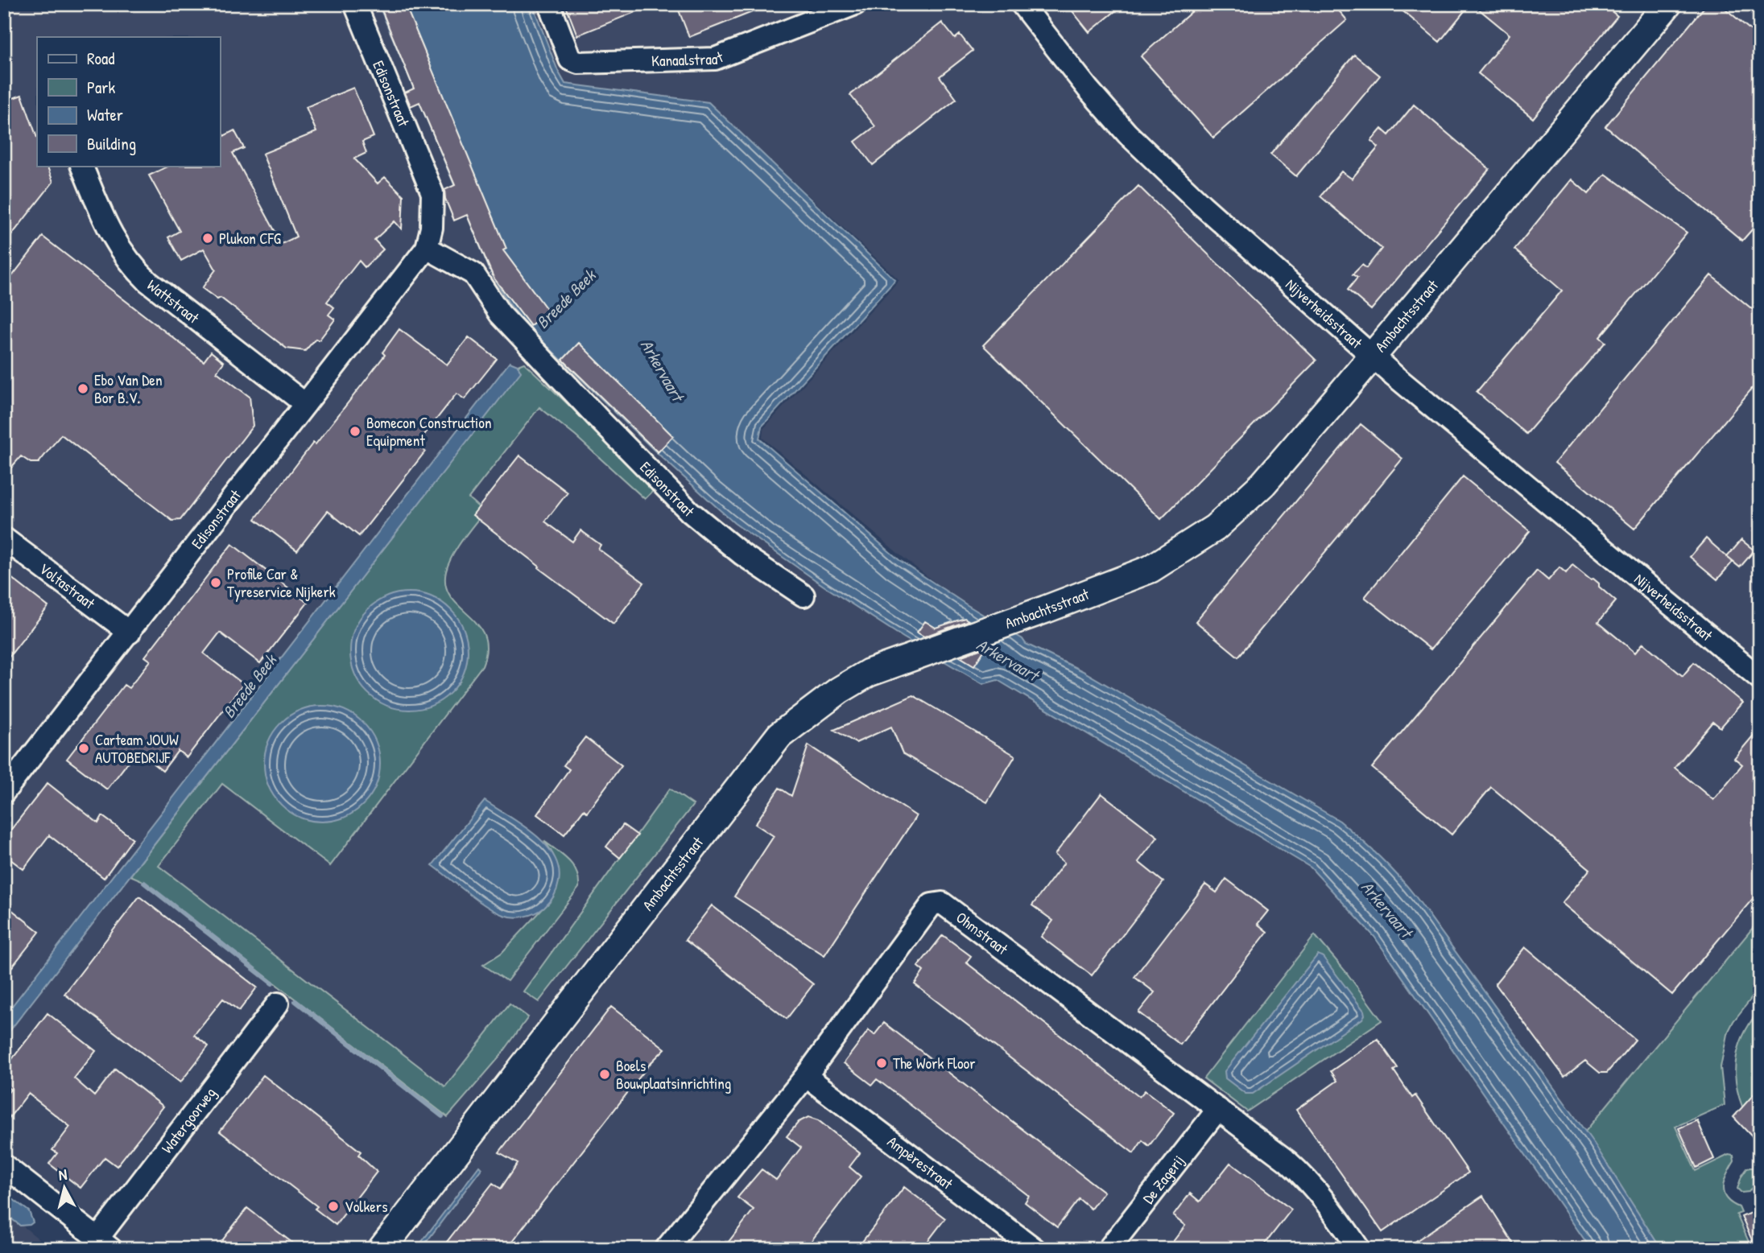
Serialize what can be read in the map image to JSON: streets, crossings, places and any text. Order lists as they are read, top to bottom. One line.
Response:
{"streets":{"main road":["Ambachtsstraat"],"street":["Kanaalstraat","Edisonstraat","Wattstraat","Nijverheidsstraat","Voltastraat","Ohmstraat","Watergoorweg","Ampèrestraat","De Zagerij"]},"crossings":[["Edisonstraat","Wattstraat"],["Edisonstraat","Voltastraat"],["Nijverheidsstraat","Ambachtsstraat"],["Ohmstraat","Ampèrestraat"],["Ohmstraat","De Zagerij"]],"water":["Breede Beek","Arkervaart"],"places":["Plukon CFG","Ebo Van Den Bor B.V.","Bomecon Construction Equipment","Profile Car & Tyreservice Nijkerk","Carteam JOUW AUTOBEDRIJF","The Work Floor","Boels Bouwplaatsinrichting","Volkers"],"legend":["Road","Park","Water","Building"],"north":"top"}
